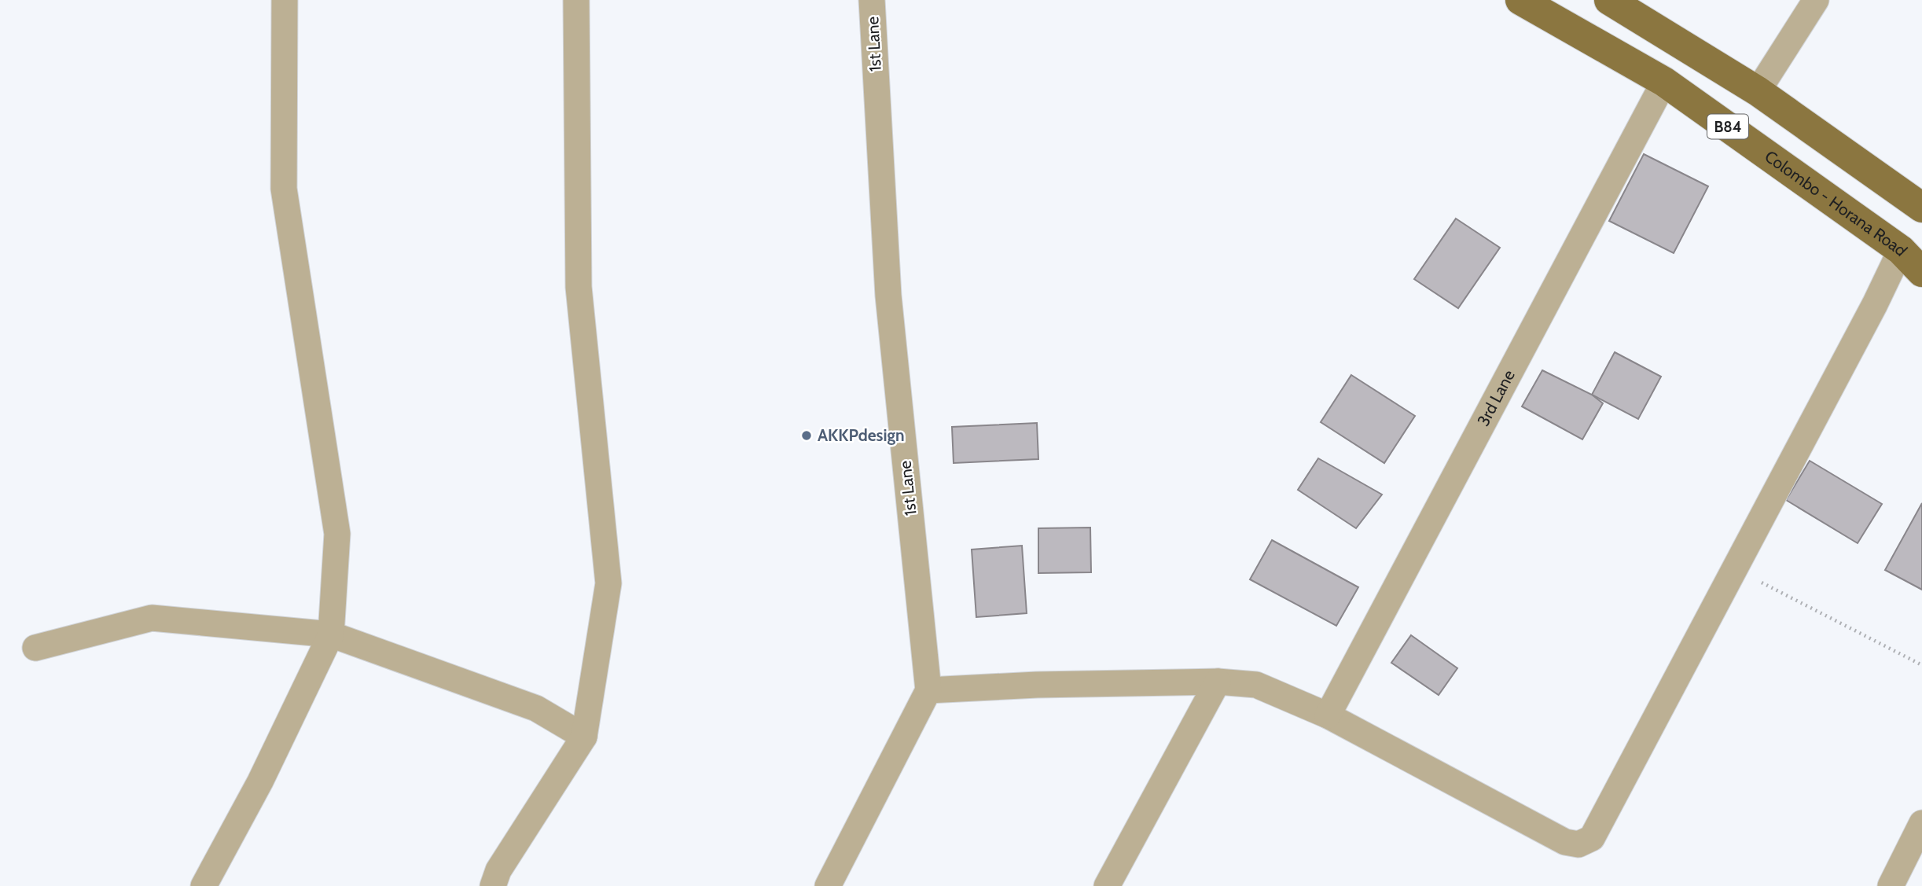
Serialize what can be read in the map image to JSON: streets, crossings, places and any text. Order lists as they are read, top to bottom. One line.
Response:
{"streets":{"main road":["B84","Colombo - Horana Road"],"street":["1st Lane","3rd Lane"]},"crossings":[["Colombo - Horana Road","3rd Lane"]],"places":["AKKPdesign"]}
